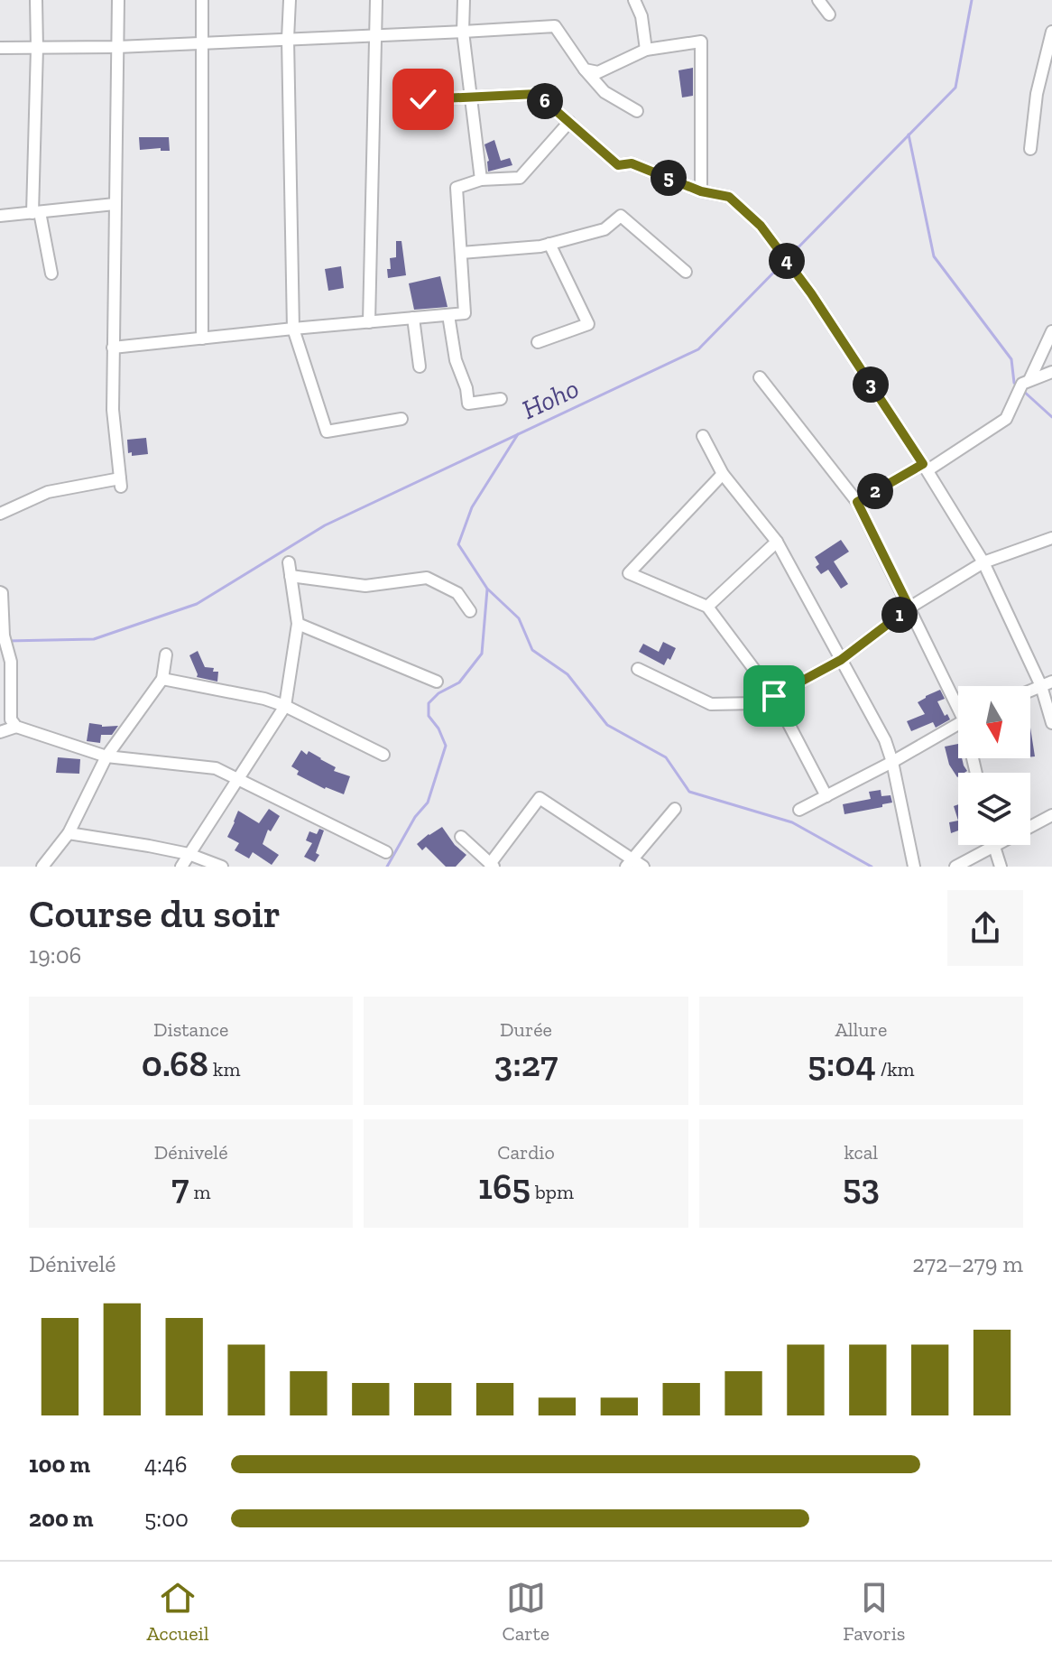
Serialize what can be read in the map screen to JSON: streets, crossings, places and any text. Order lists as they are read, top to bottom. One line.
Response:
{"water":["Hoho"],"north":"bottom","page":{"pins":["6","5","4","3","2","1"],"heading":["Course du soir","19:06"],"stats":[["Distance","0.68 km"],["Durée","3:27"],["Allure","5:04 /km"],["Dénivelé","7 m"],["Cardio","165 bpm"],["kcal","53"]],"chart":["Dénivelé","272–279 m"],"list":[{"name":"100 m","note":"4:46"},{"name":"200 m","note":"5:00"}],"tabs":["Accueil","Carte","Favoris"]}}
